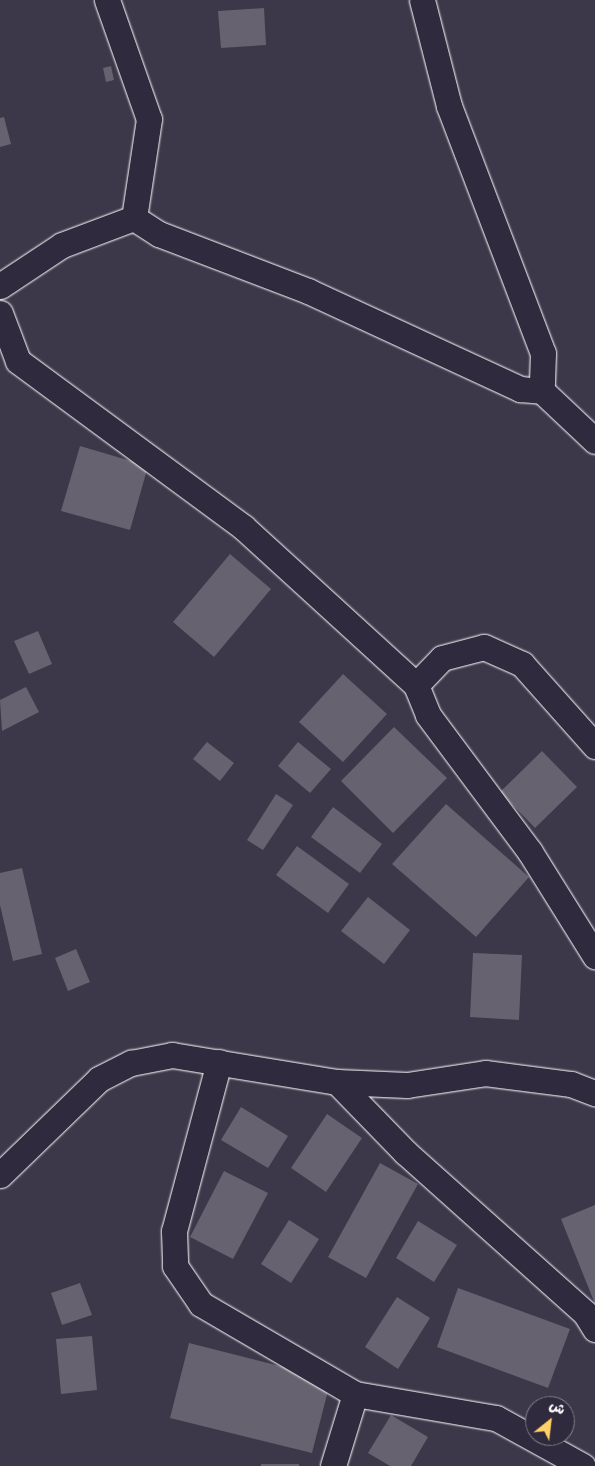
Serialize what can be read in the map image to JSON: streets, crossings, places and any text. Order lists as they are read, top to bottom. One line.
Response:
{"north":"top right"}
